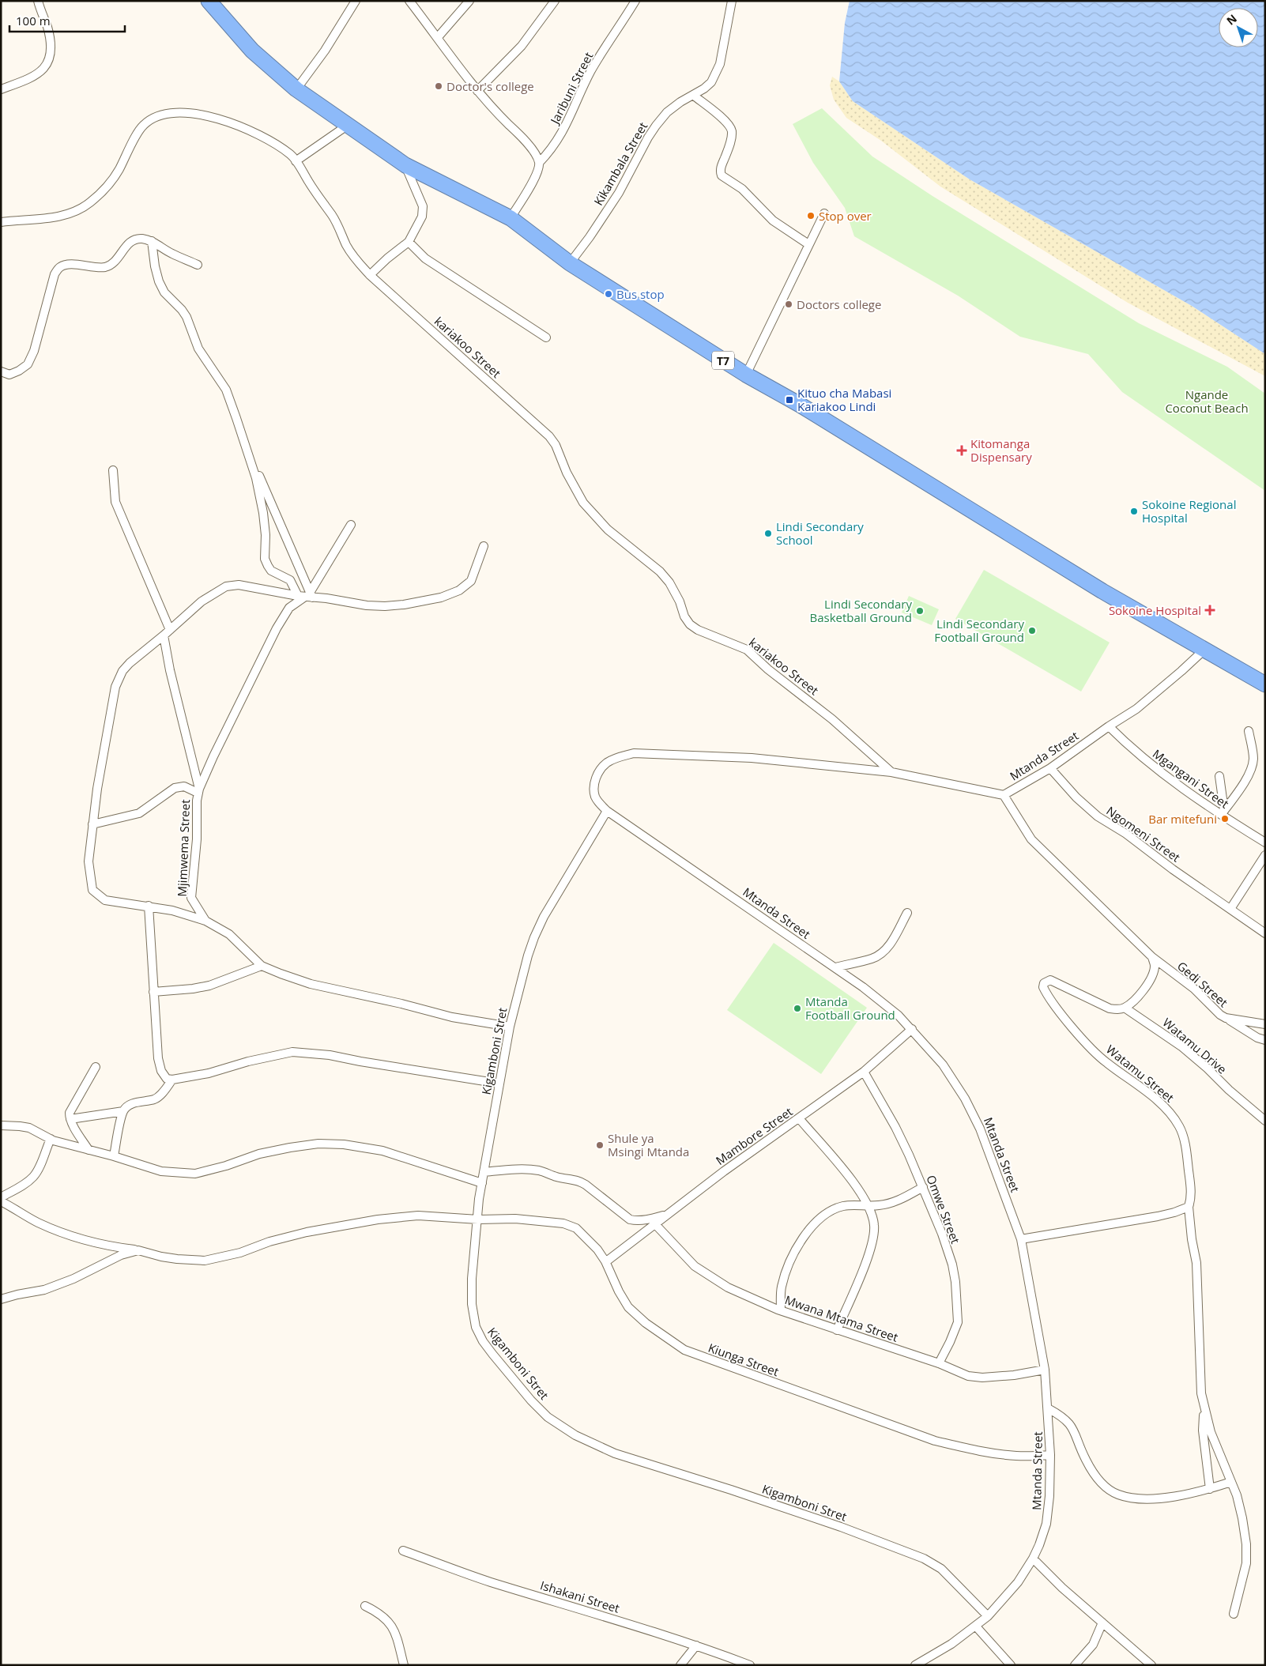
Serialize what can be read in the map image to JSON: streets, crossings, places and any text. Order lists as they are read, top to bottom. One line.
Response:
{"streets":{"highway":["T7"],"street":["Jaribuni Street","Kikambala Street","kariakoo Street","Mtanda Street","Mgangani Street","Ngomeni Street","Mjimwema Street","Gedi Street","Watamu Drive","Kigamboni Stret","Watamu Street","Mambore Street","Omwe Street","Mwana Mtama Street","Kiunga Street","Ishakani Street"]},"crossings":[["Kikambala Street","T7"],["kariakoo Street","Mtanda Street"],["T7","Mtanda Street"],["Mtanda Street","Mgangani Street"],["Mtanda Street","Ngomeni Street"],["Mtanda Street","Kigamboni Stret"],["Mtanda Street","Mambore Street"],["Mtanda Street","Mwana Mtama Street"],["Mtanda Street","Kiunga Street"],["Mjimwema Street","Kigamboni Stret"],["Watamu Drive","Watamu Street"],["Kigamboni Stret","Kiunga Street"],["Mambore Street","Omwe Street"],["Mambore Street","Mwana Mtama Street"],["Omwe Street","Mwana Mtama Street"]],"parks":["Ngande Coconut Beach"],"places":{"other":["Doctor's college","Stop over","Bus stop","Doctors college","Sokoine Regional Hospital","Lindi Secondary School","Lindi Secondary Basketball Ground","Lindi Secondary Football Ground","Bar mitefuni","Mtanda Football Ground","Shule ya Msingi Mtanda"],"transit":["Kituo cha Mabasi Kariakoo Lindi"],"health":["Kitomanga Dispensary","Sokoine Hospital"]},"scale_bar":"100 m","north":"top left"}
